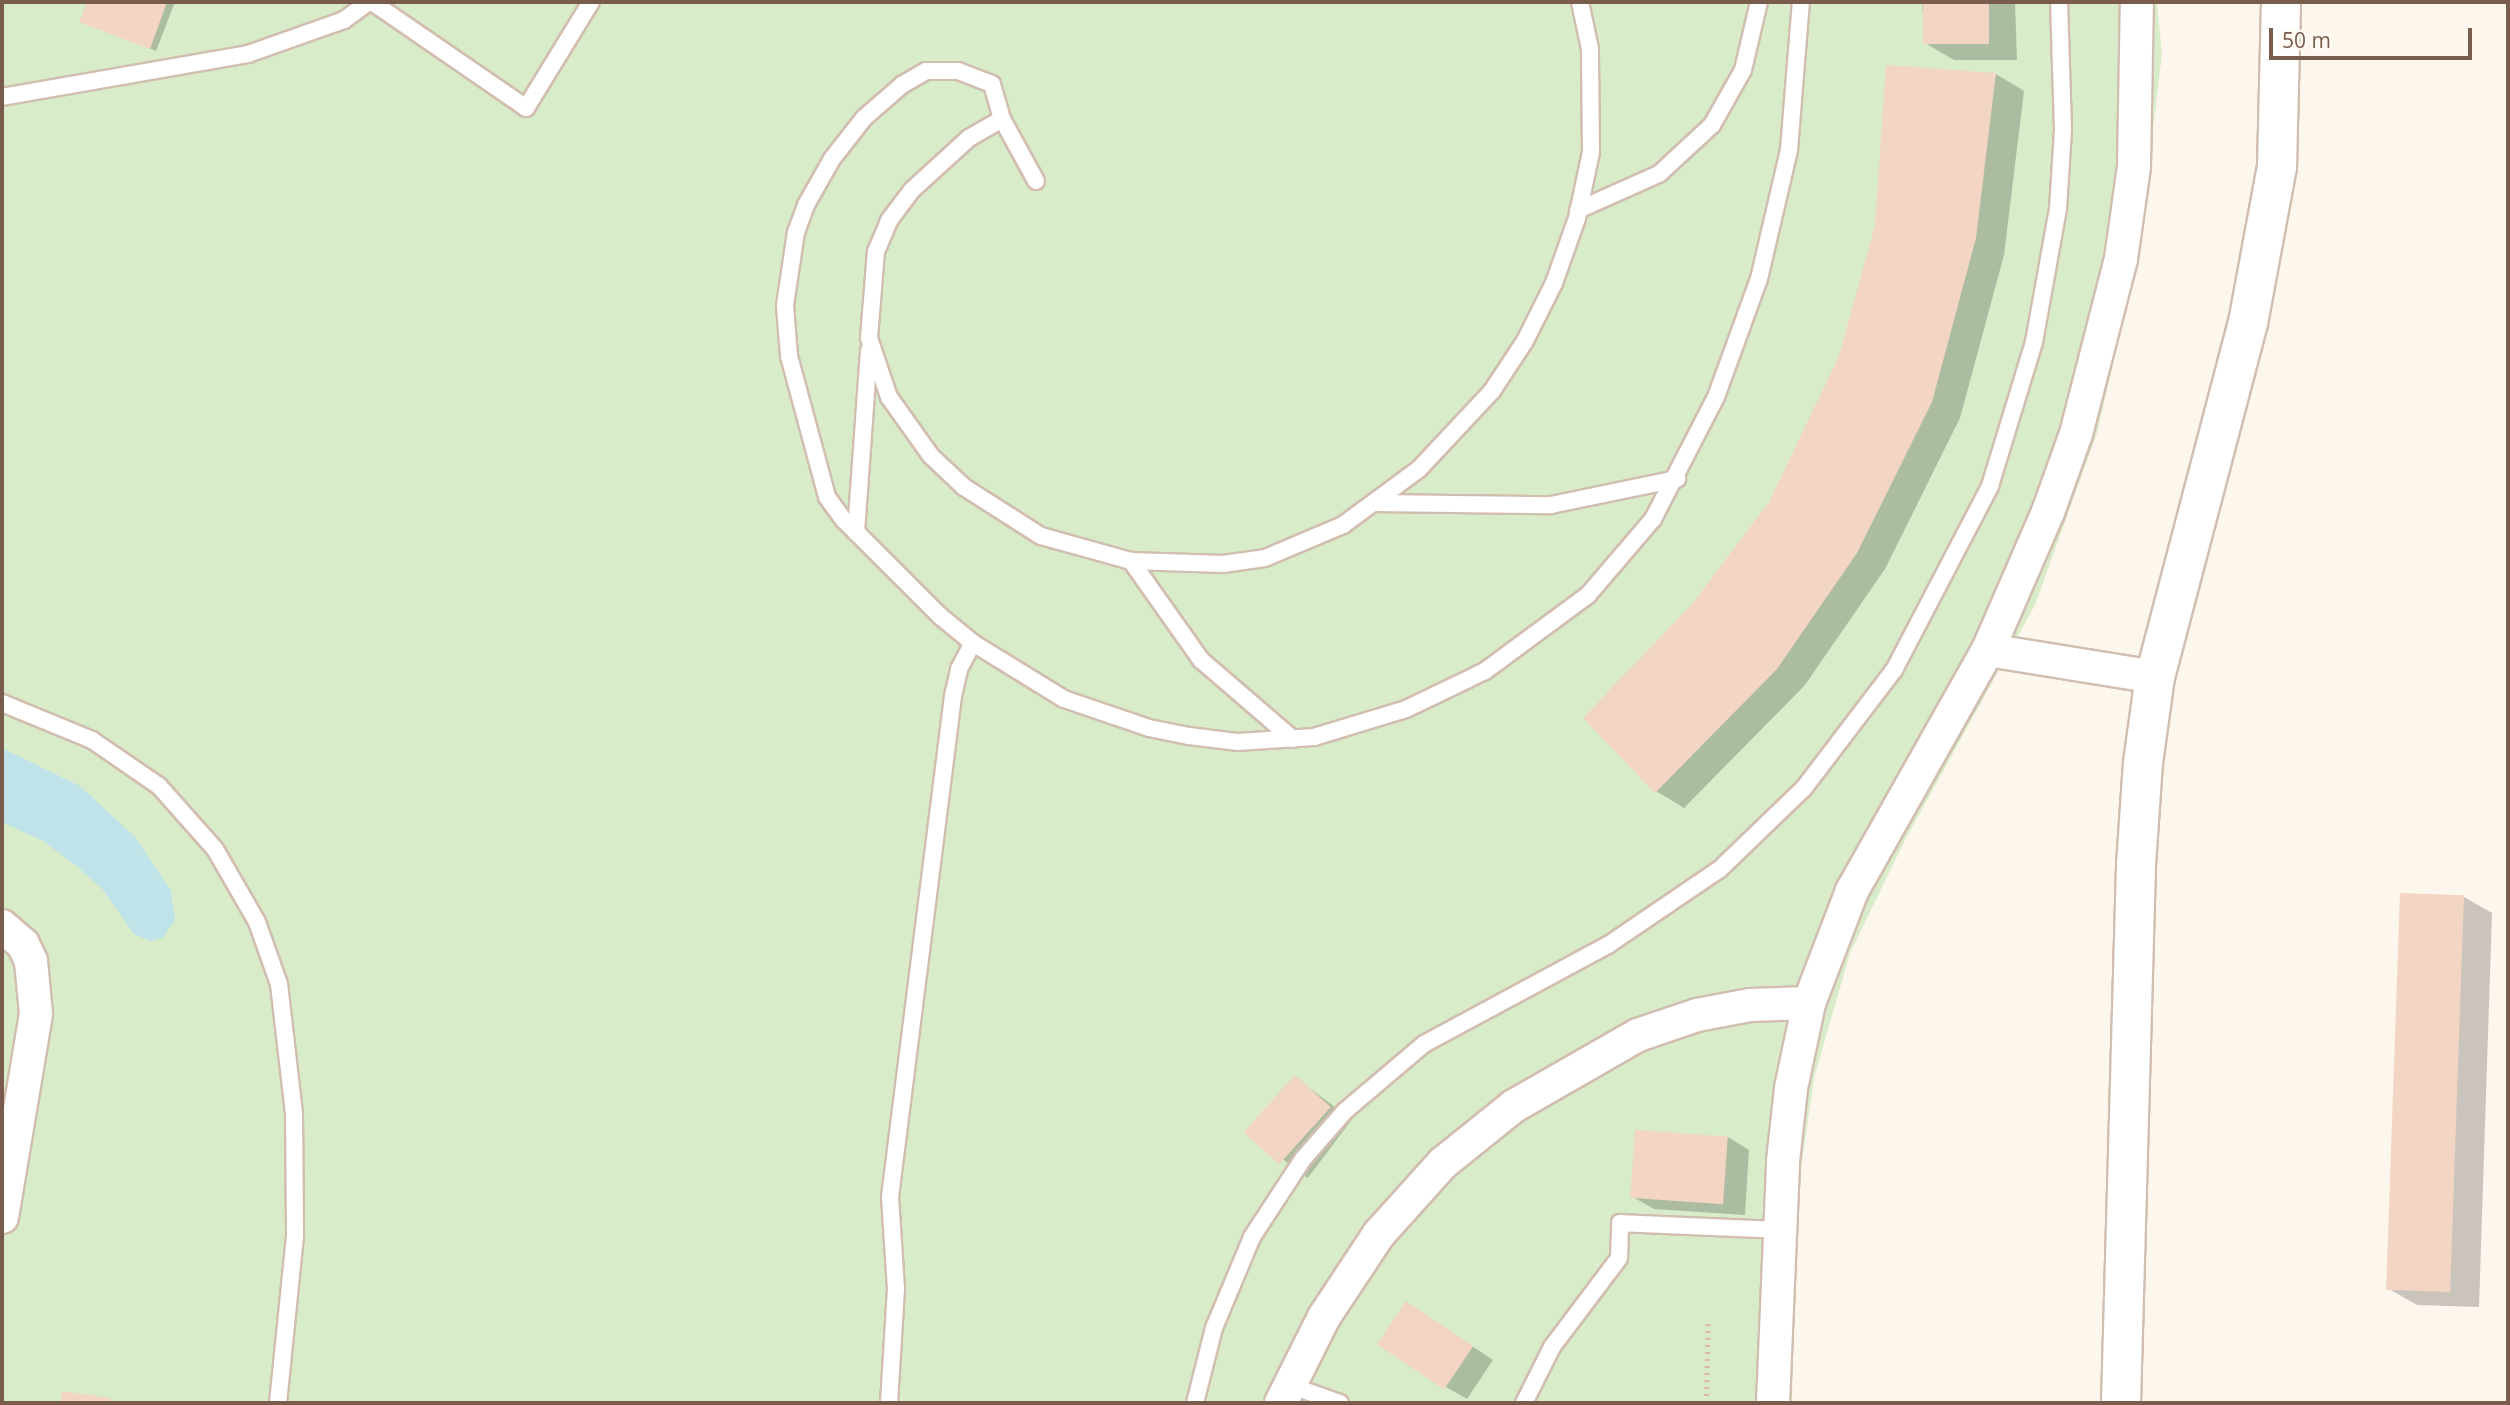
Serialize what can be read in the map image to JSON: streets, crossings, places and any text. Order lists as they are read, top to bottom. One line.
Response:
{"scale_bar":"50 m"}
